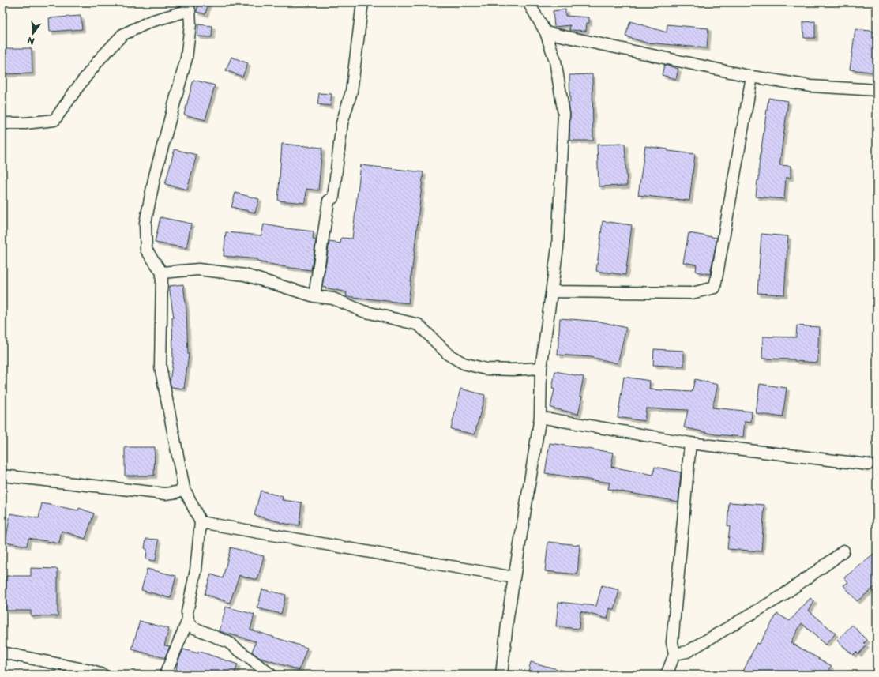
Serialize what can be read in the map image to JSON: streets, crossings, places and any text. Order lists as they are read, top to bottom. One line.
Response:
{"north":"bottom"}
